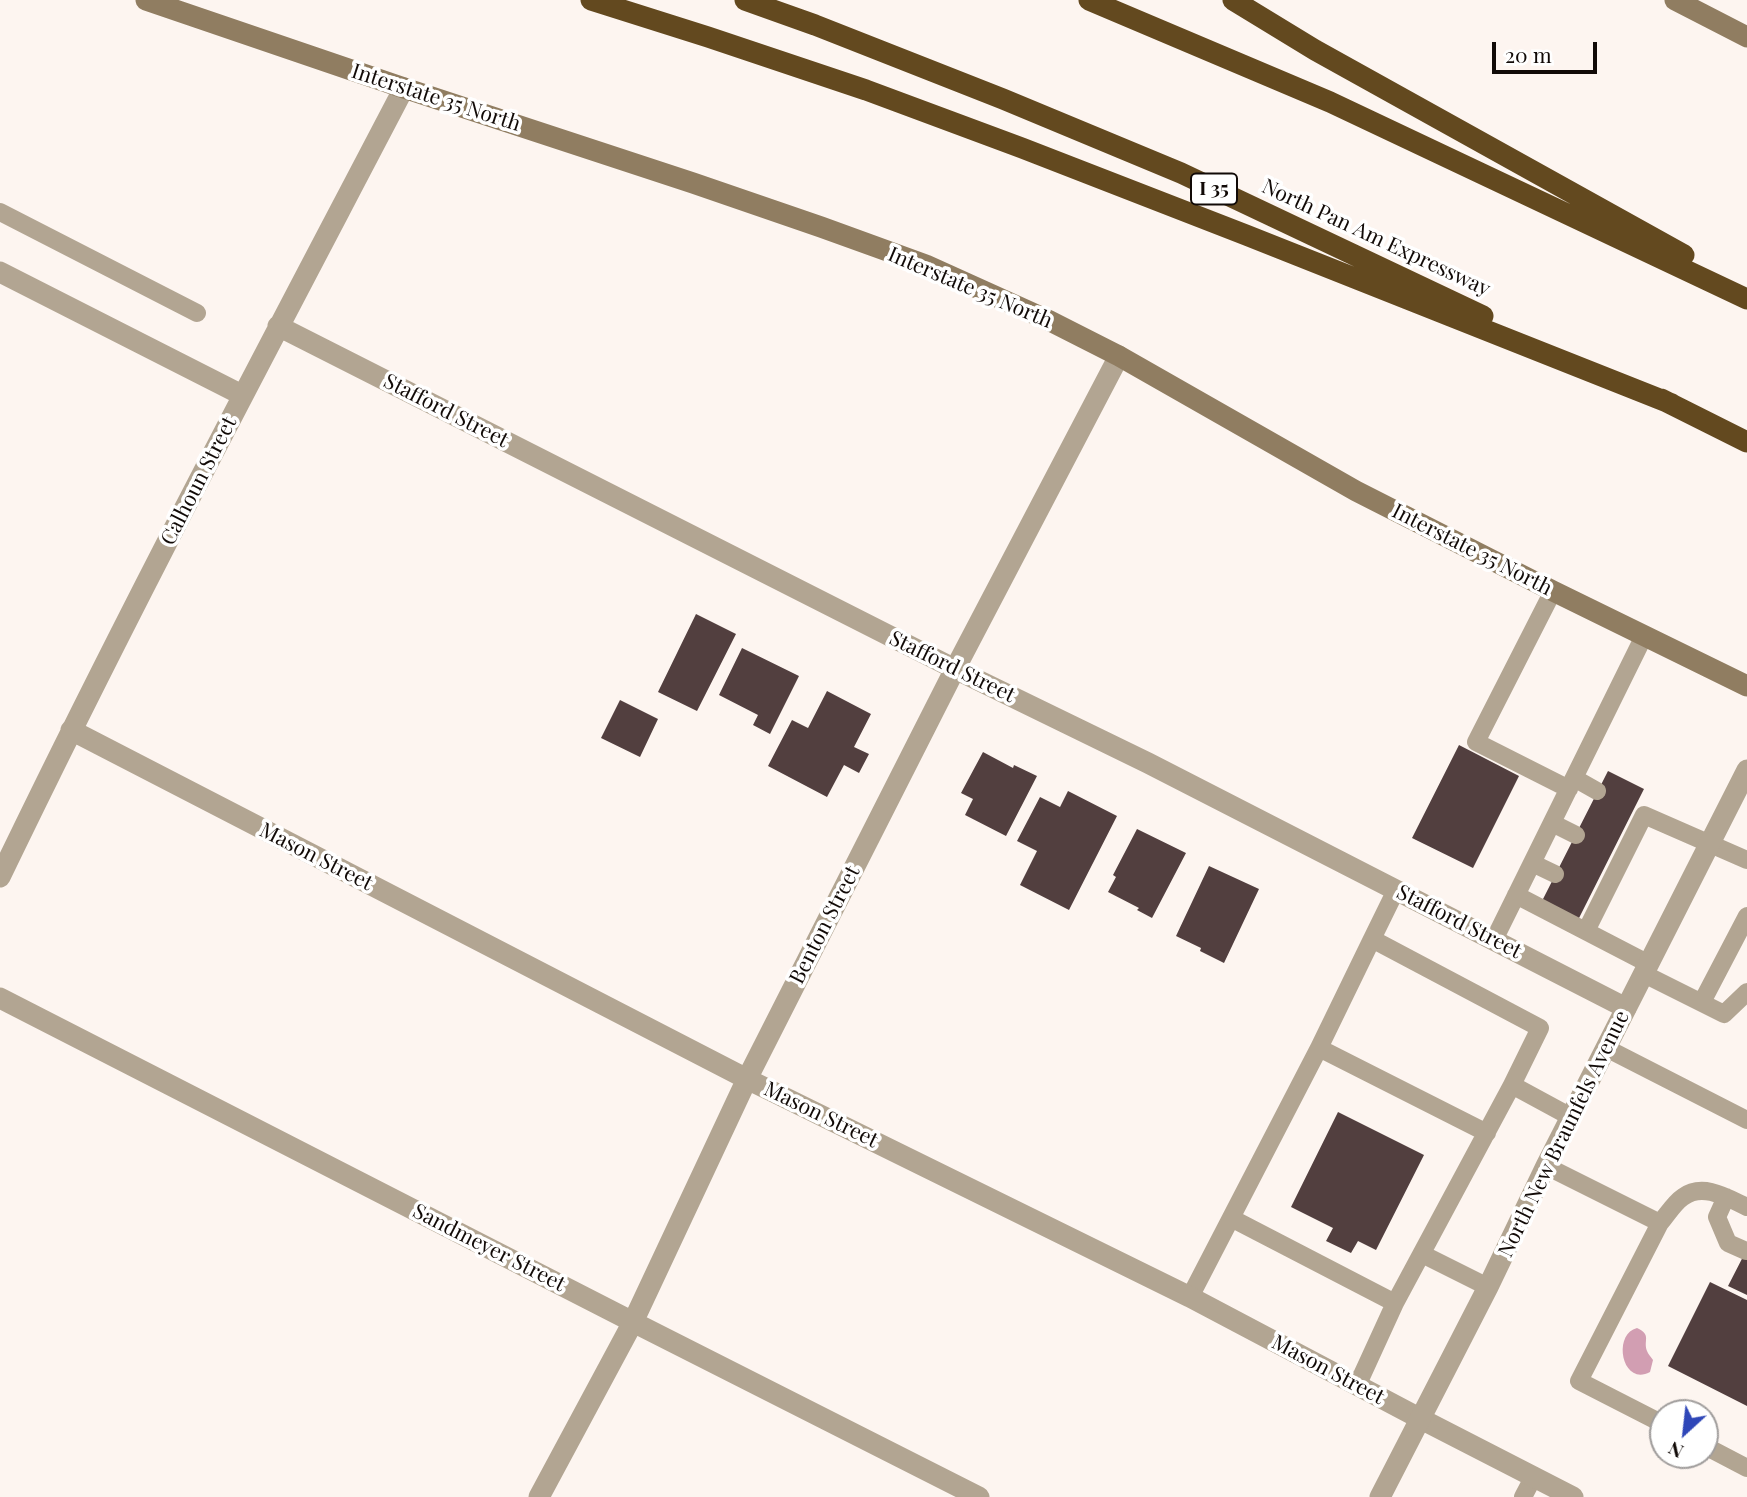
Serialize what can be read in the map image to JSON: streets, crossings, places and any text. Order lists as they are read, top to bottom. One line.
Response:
{"streets":{"highway":["I 35","North Pan Am Expressway"],"main road":["Interstate 35 North"],"street":["Stafford Street","Calhoun Street","Mason Street","Benton Street","North New Braunfels Avenue","Sandmeyer Street"]},"crossings":[["Interstate 35 North","Calhoun Street"],["Interstate 35 North","Benton Street"],["Stafford Street","Calhoun Street"],["Stafford Street","Benton Street"],["Stafford Street","North New Braunfels Avenue"],["Calhoun Street","Mason Street"],["Mason Street","Benton Street"],["Mason Street","North New Braunfels Avenue"],["Benton Street","Sandmeyer Street"]],"scale_bar":"20 m","north":"bottom left"}
